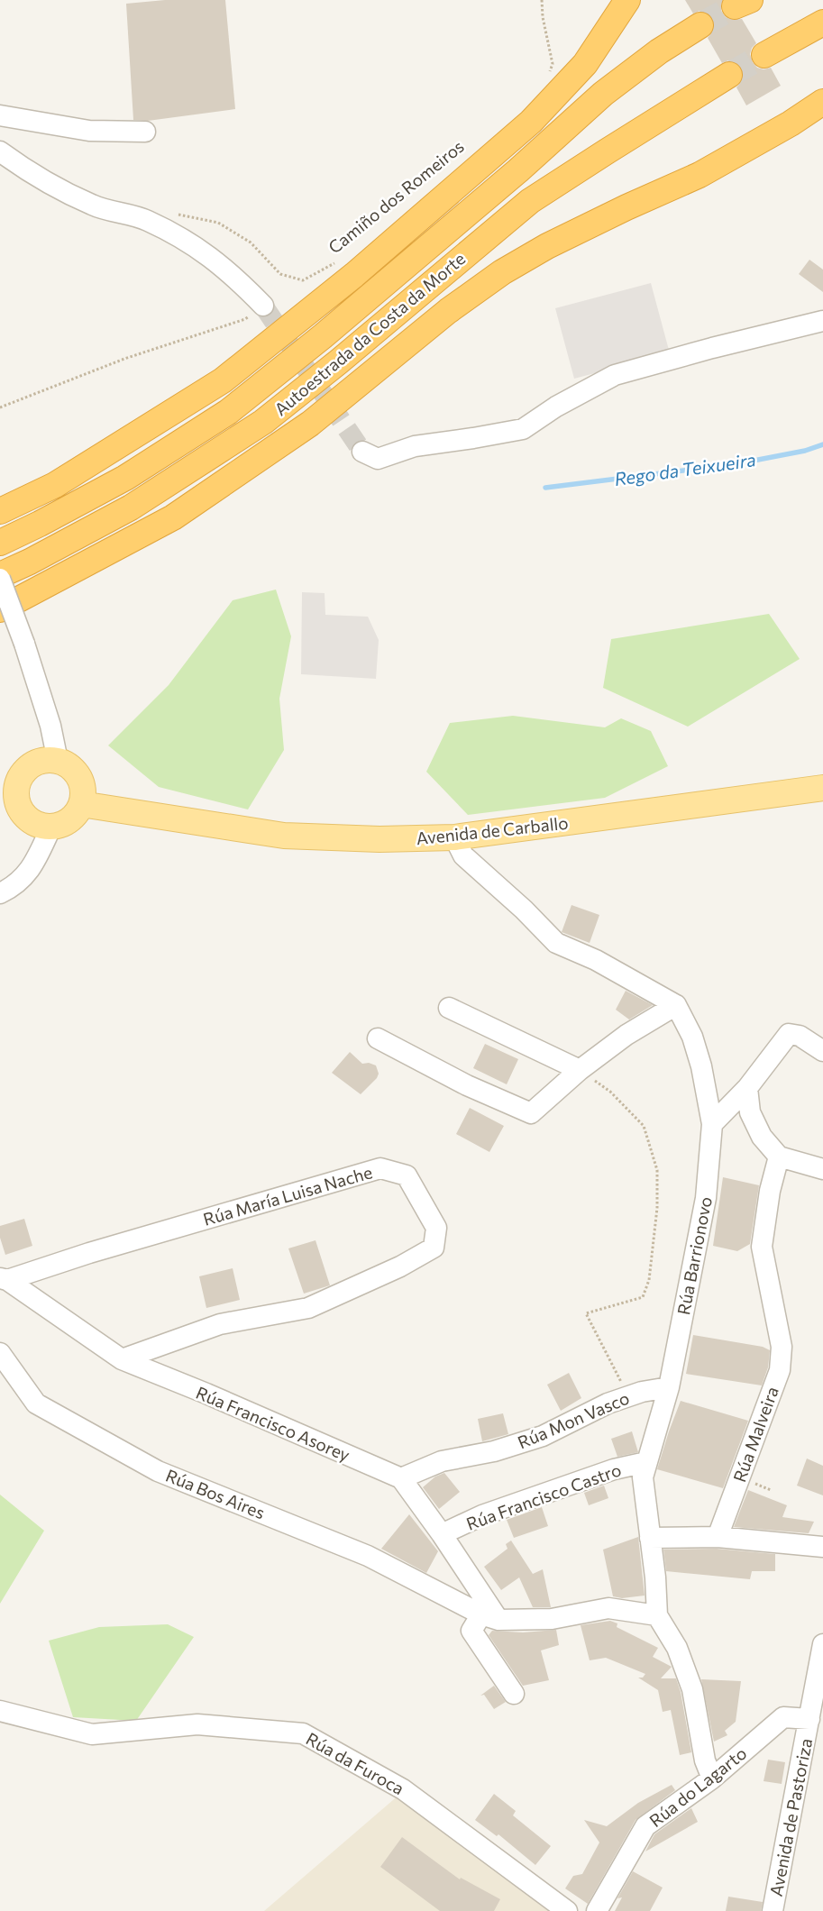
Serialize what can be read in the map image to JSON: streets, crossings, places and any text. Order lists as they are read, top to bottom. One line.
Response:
{"streets":{"highway":["Autoestrada da Costa da Morte"],"main road":["Avenida de Carballo"],"street":["Rúa María Luisa Nache","Rúa Barrionovo","Rúa Mon Vasco","Rúa Francisco Asorey","Rúa Malveira","Rúa Bos Aires","Rúa Francisco Castro","Rúa da Furoca","Rúa do Lagarto","Avenida de Pastoriza"],"path":["Camiño dos Romeiros"]},"crossings":[["Rúa María Luisa Nache","Rúa Francisco Asorey"],["Rúa Barrionovo","Rúa Mon Vasco"],["Rúa Barrionovo","Rúa Bos Aires"],["Rúa Barrionovo","Rúa Francisco Castro"],["Rúa Barrionovo","Rúa do Lagarto"],["Rúa Mon Vasco","Rúa Francisco Asorey"],["Rúa do Lagarto","Avenida de Pastoriza"]],"water":["Rego da Teixueira"]}
